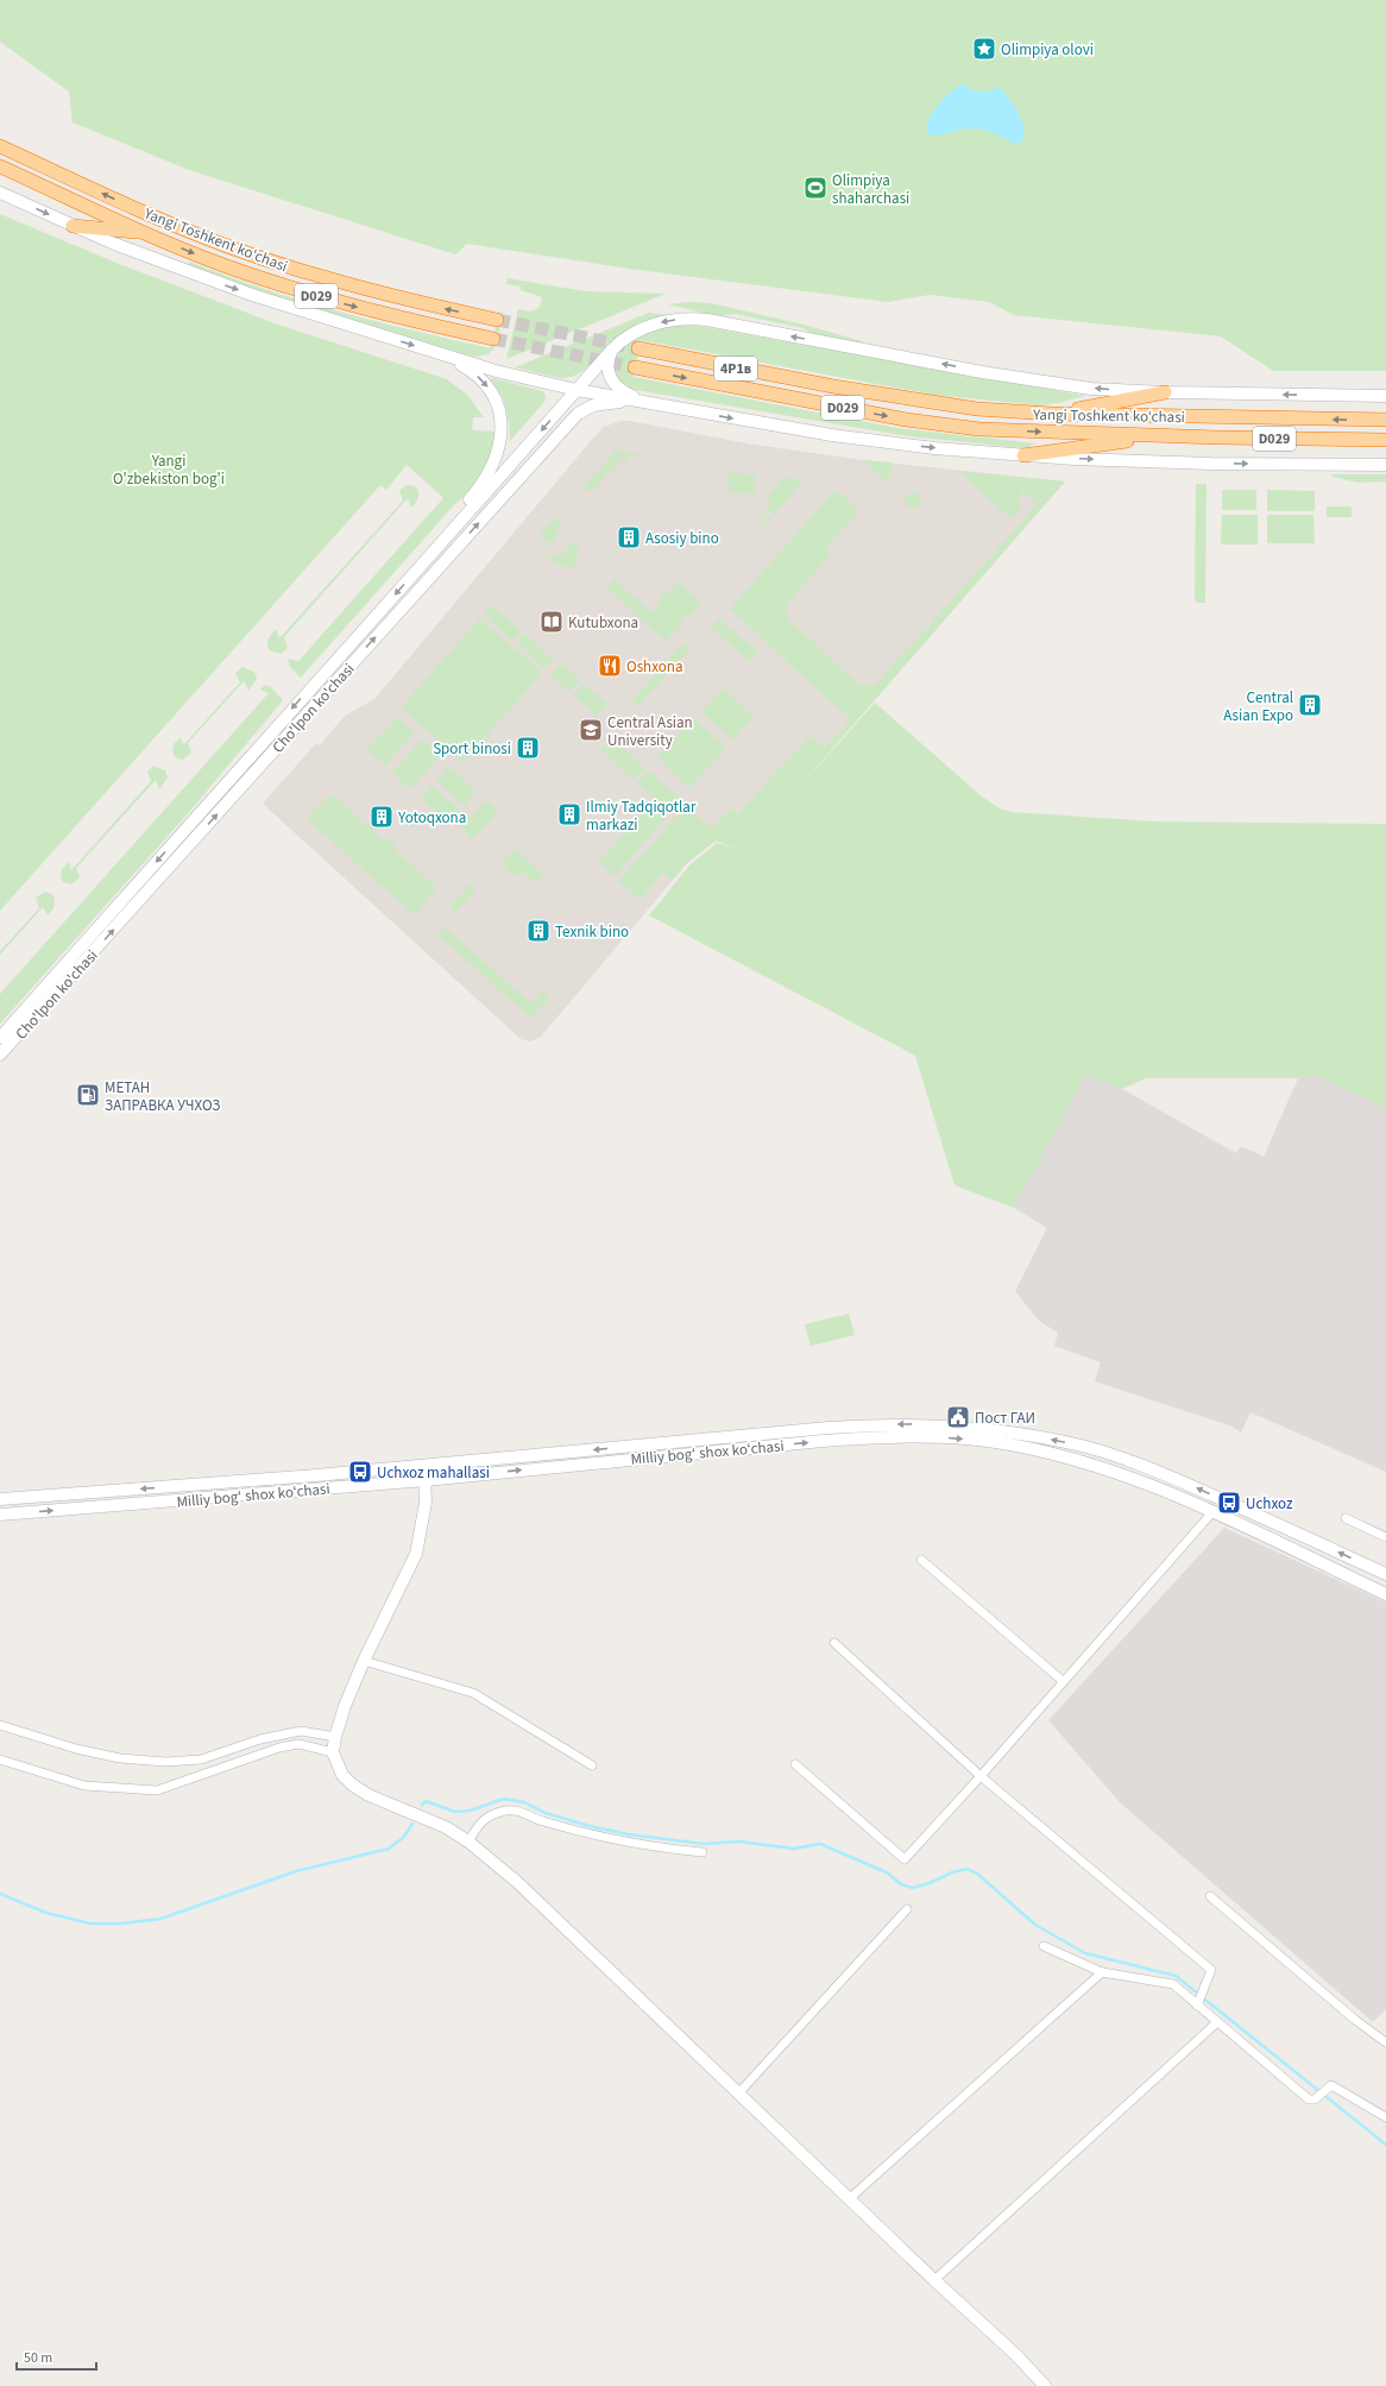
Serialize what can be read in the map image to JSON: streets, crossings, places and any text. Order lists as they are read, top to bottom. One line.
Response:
{"streets":{"highway":["Yangi Toshkent ko‘chasi","D029","4Р1в"],"main road":["Cho'lpon ko'chasi","Milliy bog‘ shox ko‘chasi"]},"crossings":[["Yangi Toshkent ko‘chasi","4Р1в"]],"parks":["Yangi O'zbekiston bog'i"],"places":{"place":["Olimpiya olovi"],"sports":["Olimpiya shaharchasi"],"building":["Asosiy bino","Central Asian Expo","Sport binosi","Ilmiy Tadqiqotlar markazi","Yotoqxona","Texnik bino"],"library":["Kutubxona"],"restaurant":["Oshxona"],"school or university":["Central Asian University"],"fuel station":["МЕТАН ЗАПРАВКА УЧХОЗ"],"public building":["Пост ГАИ"],"bus stop":["Uchxoz mahallasi","Uchxoz"]},"scale_bar":"50 m"}
